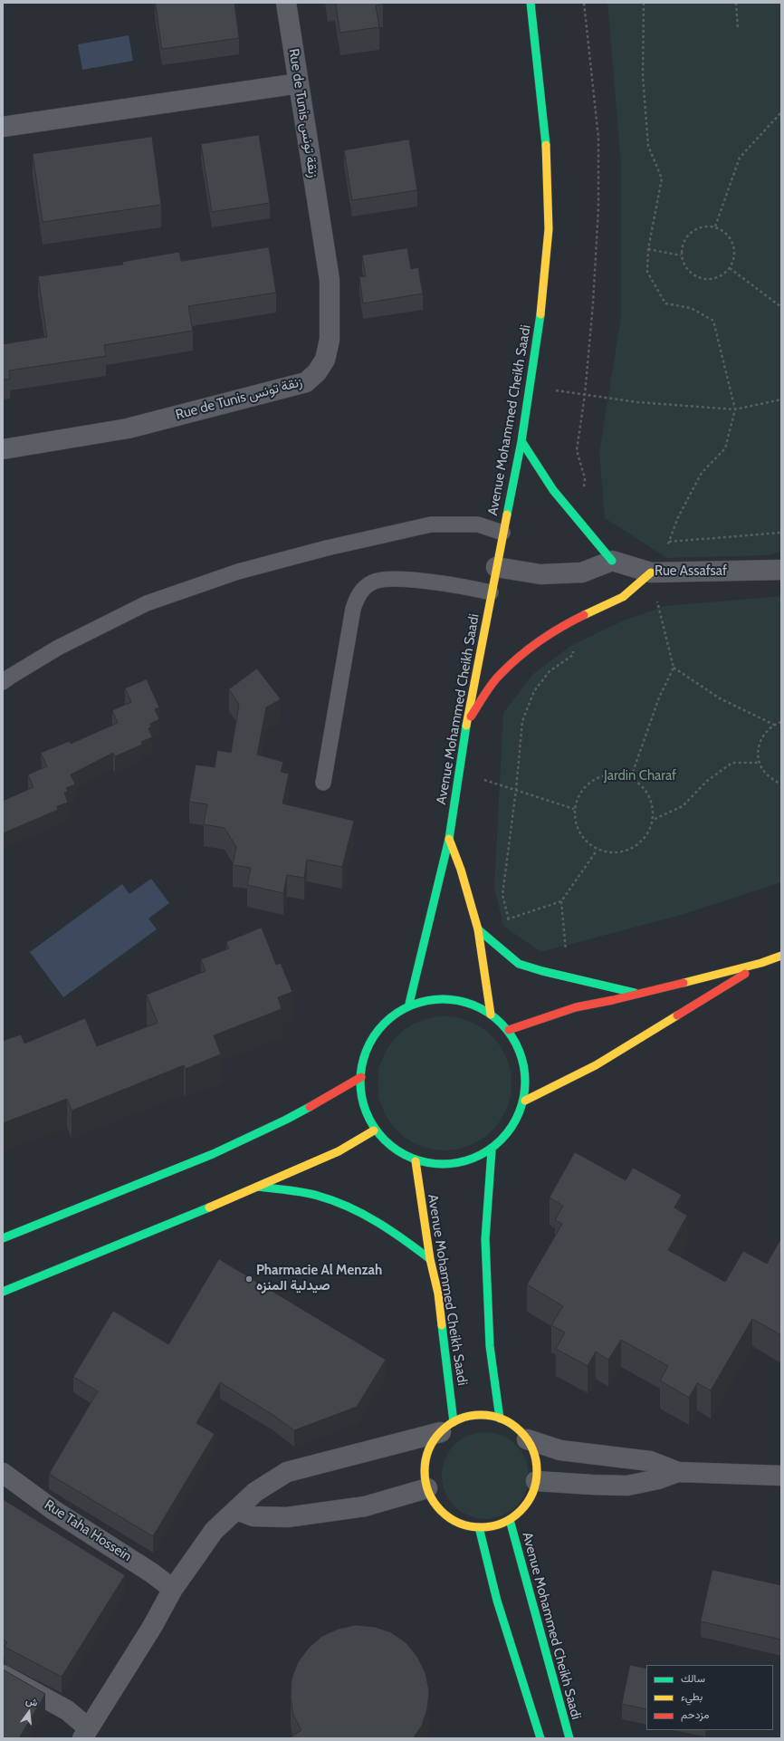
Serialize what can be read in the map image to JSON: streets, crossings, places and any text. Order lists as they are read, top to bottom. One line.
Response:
{"streets":{"main road":["Avenue Mohammed Cheikh Saadi"],"street":["Rue de Tunis زنقة تونس","Rue Assafsaf","Rue Taha Hossein"]},"parks":["Jardin Charaf"],"places":["Pharmacie Al Menzah صيدلية المنزه"],"legend":["سالك","بطيء","مزدحم"],"north":"top"}
